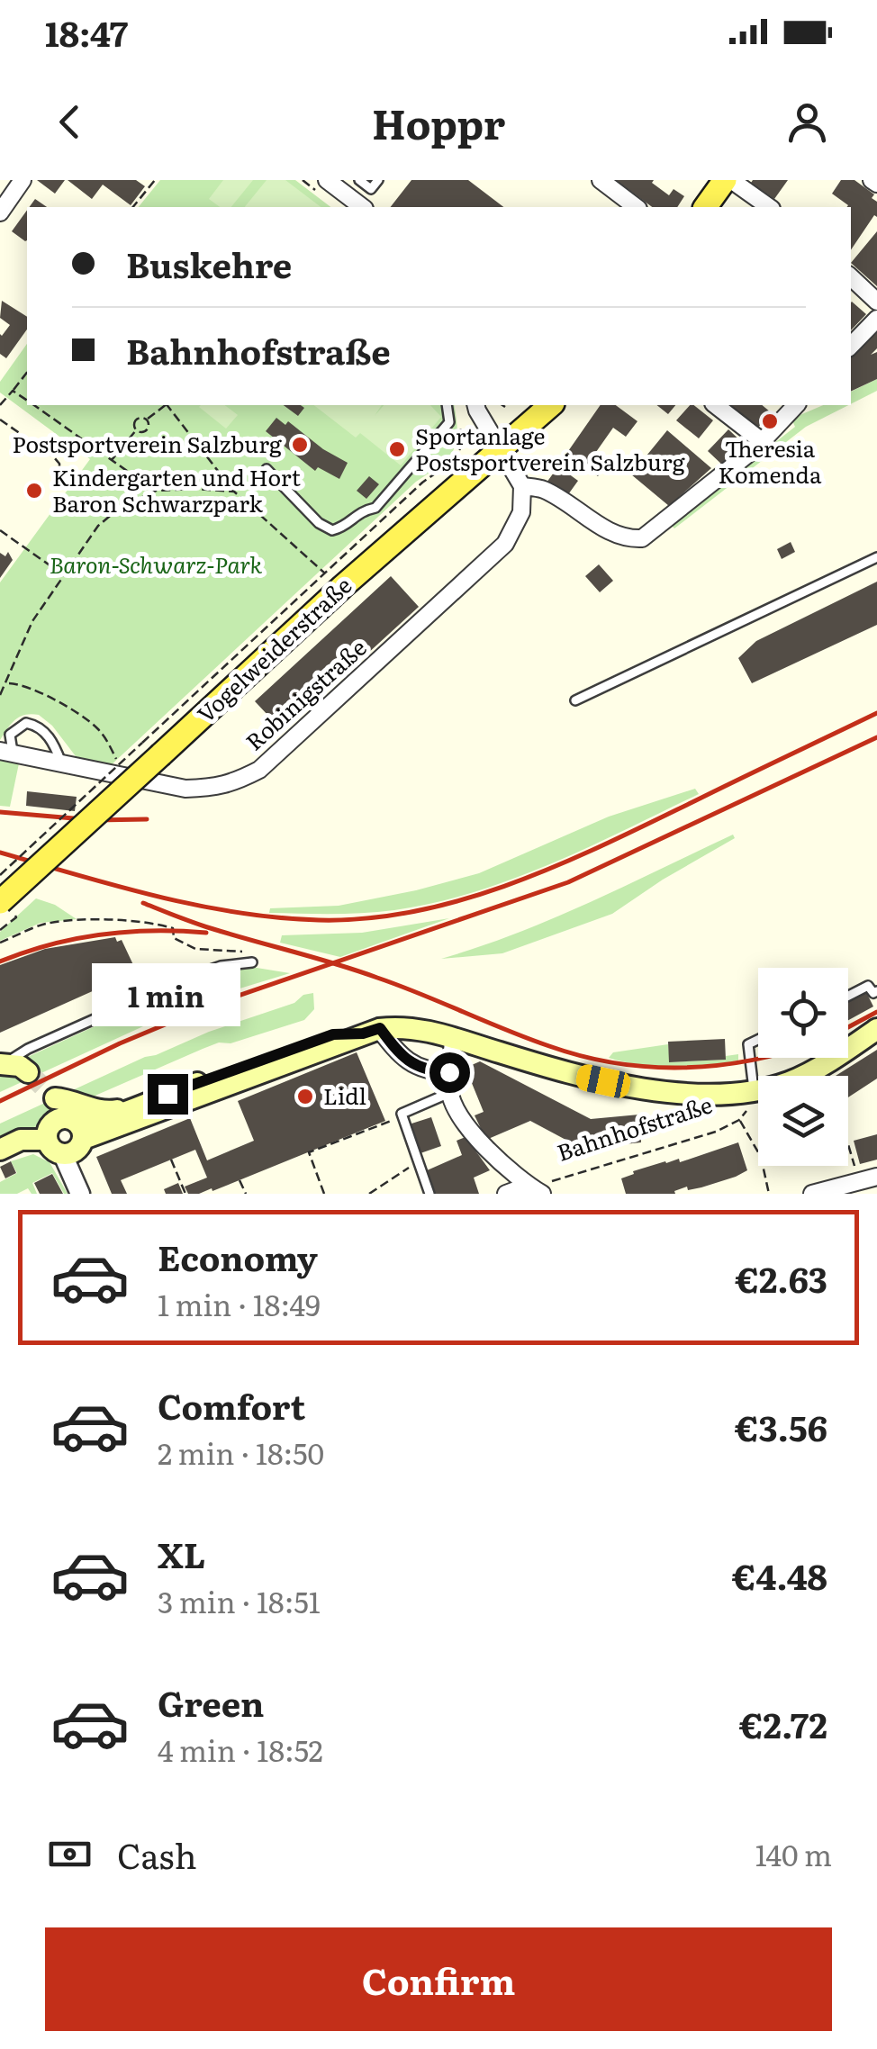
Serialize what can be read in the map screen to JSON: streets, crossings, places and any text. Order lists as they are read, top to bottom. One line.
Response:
{"streets":{"main road":["Vogelweiderstraße","Bahnhofstraße"],"street":["Robinigstraße"]},"parks":["Baron-Schwarz-Park"],"places":["Theresia Komenda","Postsportverein Salzburg","Sportanlage Postsportverein Salzburg","Kindergarten und Hort Baron Schwarzpark","Lidl"],"page":{"status":"18:47","header":"Hoppr","banner":["Buskehre","Bahnhofstraße"],"bubble":"1 min","list":[{"name":"Economy","note":"1 min · 18:49","value":"€2.63"},{"name":"Comfort","note":"2 min · 18:50","value":"€3.56"},{"name":"XL","note":"3 min · 18:51","value":"€4.48"},{"name":"Green","note":"4 min · 18:52","value":"€2.72"}],"pay":["Cash","140 m"],"buttons":"Confirm"}}
